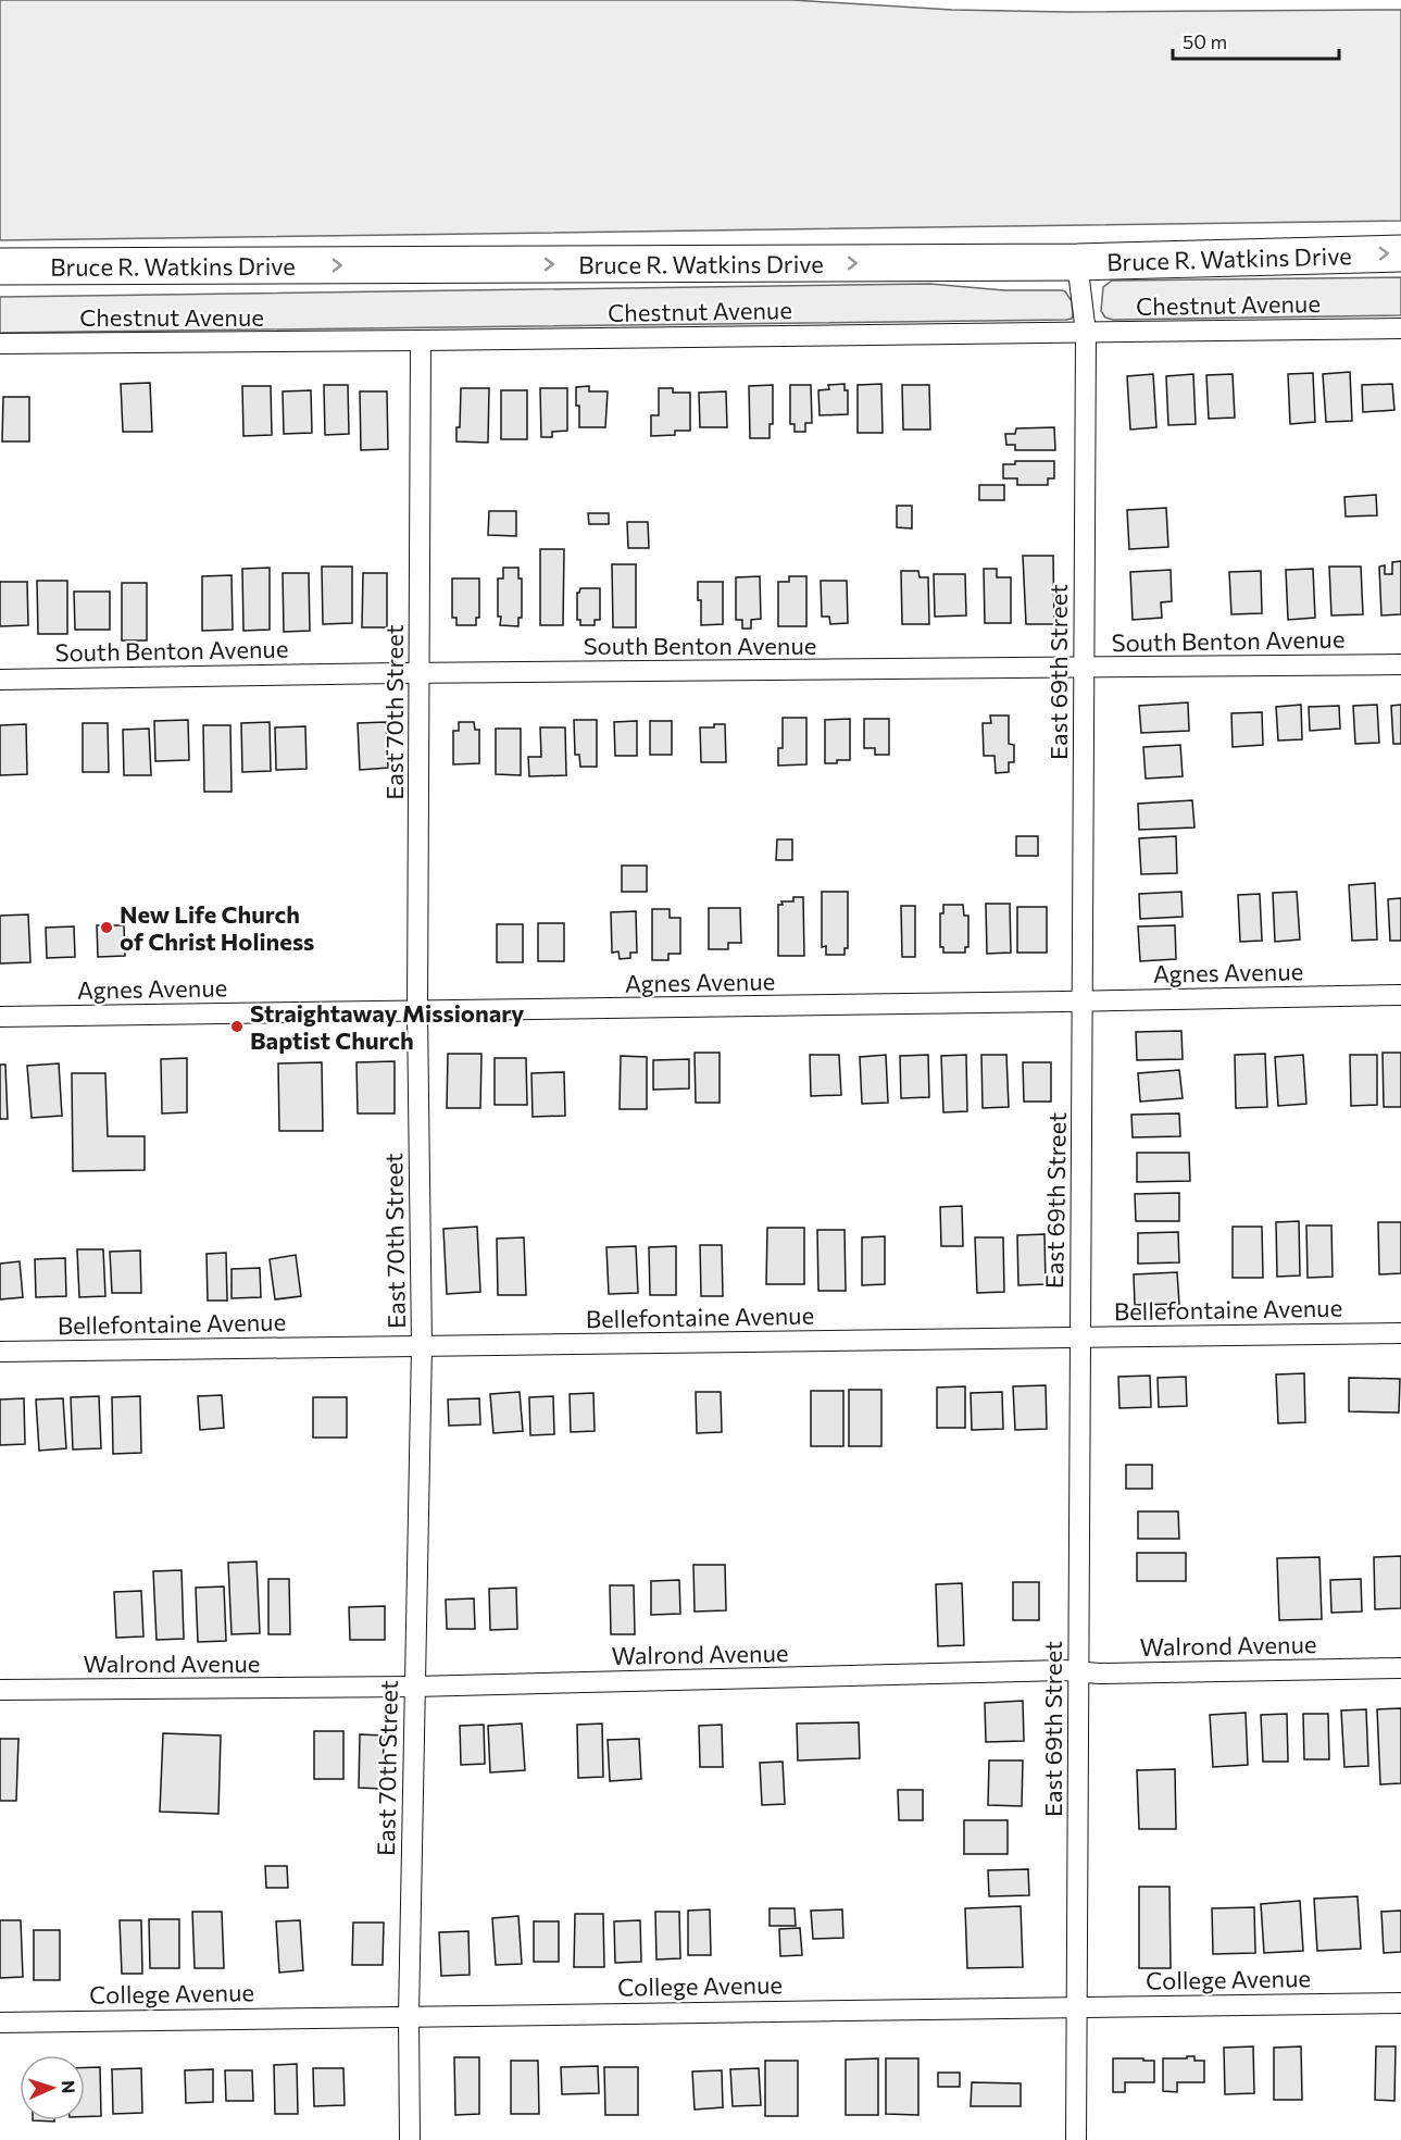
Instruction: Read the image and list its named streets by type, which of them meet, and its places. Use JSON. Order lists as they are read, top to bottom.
{
  "streets": {
    "highway": ["Bruce R. Watkins Drive"],
    "street": [
      "Chestnut Avenue",
      "South Benton Avenue",
      "East 69th Street",
      "East 70th Street",
      "Agnes Avenue",
      "Bellefontaine Avenue",
      "Walrond Avenue",
      "College Avenue"
    ]
  },
  "crossings": [
    ["Bruce R. Watkins Drive", "East 69th Street"],
    ["Chestnut Avenue", "East 69th Street"],
    ["Chestnut Avenue", "East 70th Street"],
    ["South Benton Avenue", "East 69th Street"],
    ["South Benton Avenue", "East 70th Street"],
    ["East 69th Street", "Agnes Avenue"],
    ["East 69th Street", "Bellefontaine Avenue"],
    ["East 69th Street", "Walrond Avenue"],
    ["East 69th Street", "College Avenue"],
    ["East 70th Street", "Agnes Avenue"],
    ["East 70th Street", "Bellefontaine Avenue"],
    ["East 70th Street", "Walrond Avenue"],
    ["East 70th Street", "College Avenue"]
  ],
  "one_way": ["Bruce R. Watkins Drive"],
  "places": ["New Life Church of Christ Holiness", "Straightaway Missionary Baptist Church"],
  "scale_bar": "50 m",
  "north": "right"
}
